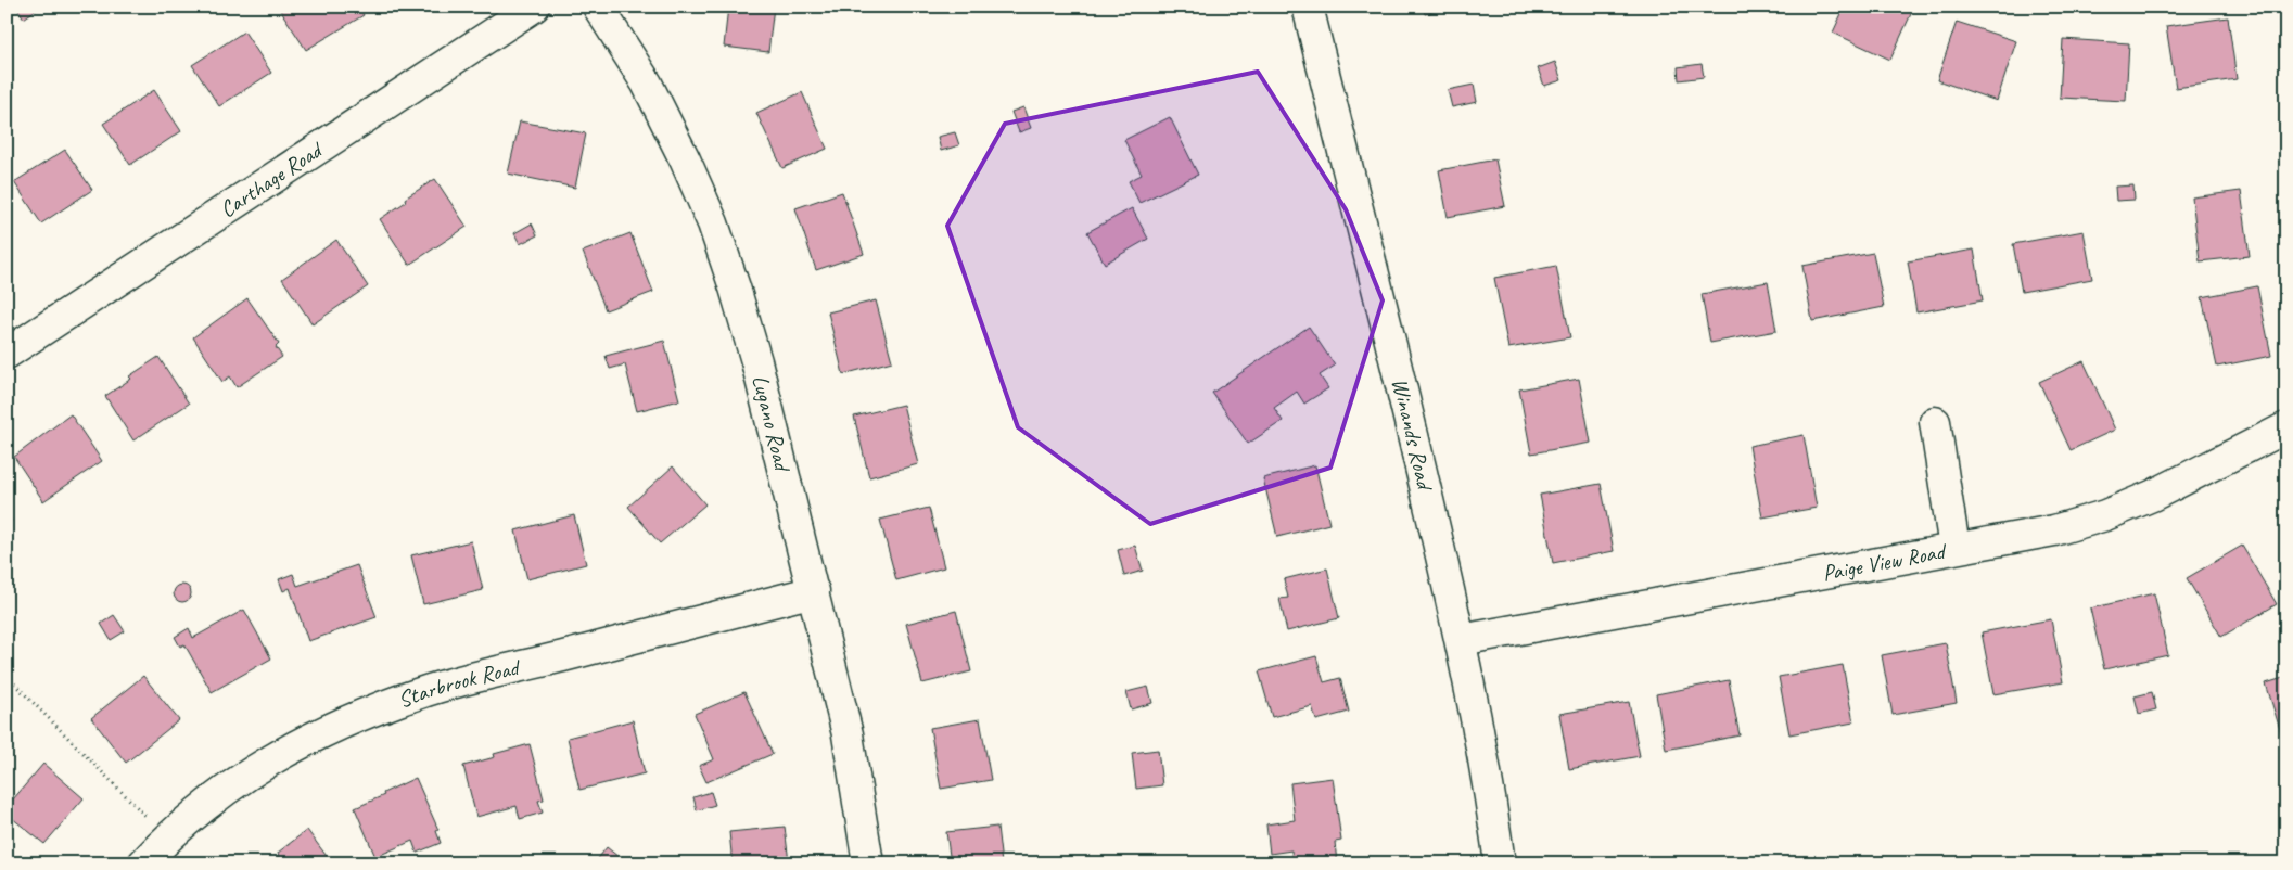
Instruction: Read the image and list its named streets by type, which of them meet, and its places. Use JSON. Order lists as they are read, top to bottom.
{
  "streets": {
    "street": [
      "Carthage Road",
      "Lugano Road",
      "Winands Road",
      "Paige View Road",
      "Starbrook Road"
    ]
  },
  "crossings": [
    ["Lugano Road", "Starbrook Road"],
    ["Winands Road", "Paige View Road"]
  ]
}
